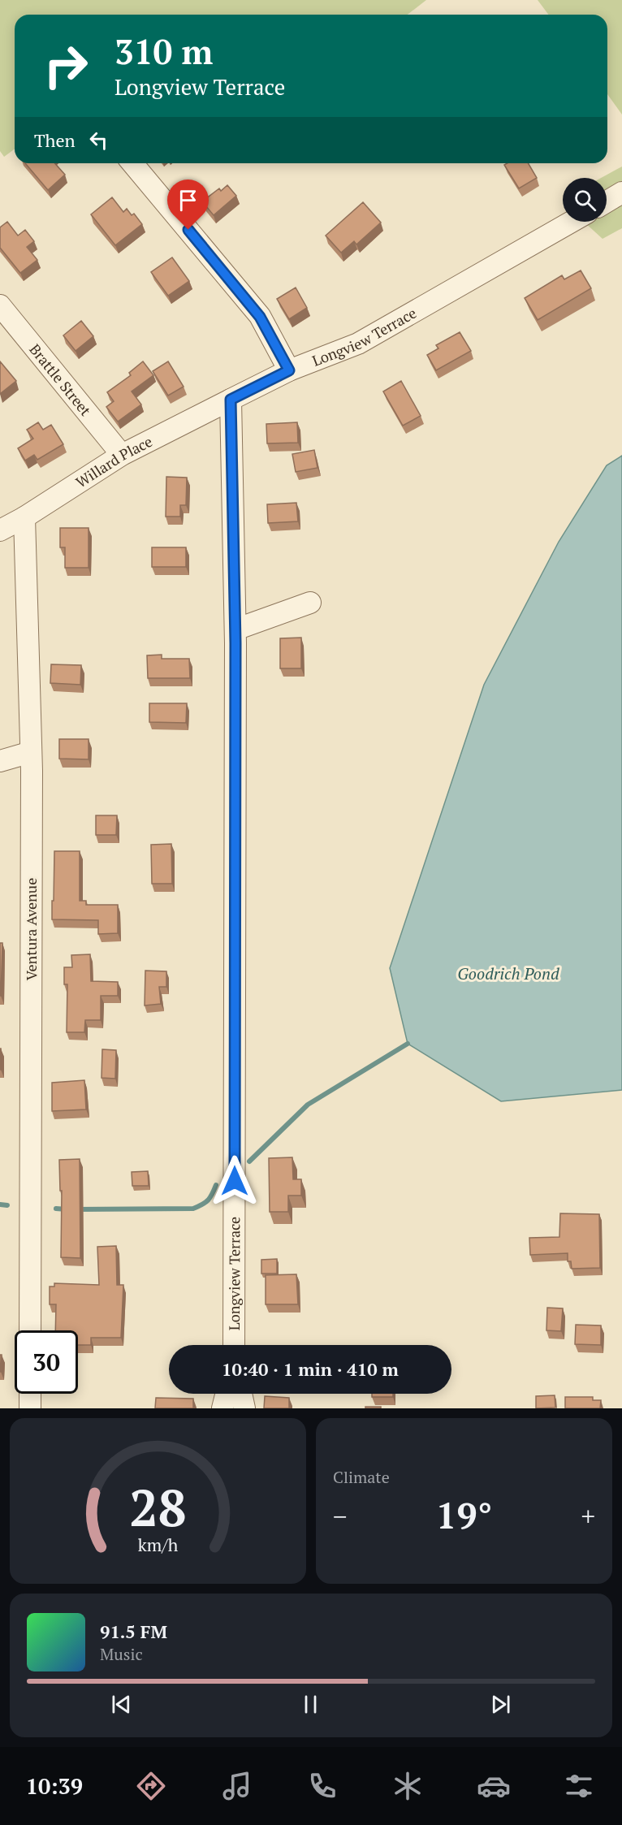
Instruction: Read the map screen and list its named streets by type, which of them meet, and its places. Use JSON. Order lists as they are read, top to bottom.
{
  "streets": {
    "street": [
      "Longview Terrace",
      "Brattle Street",
      "Willard Place",
      "Ventura Avenue"
    ]
  },
  "crossings": [
    ["Longview Terrace", "Willard Place"],
    ["Brattle Street", "Willard Place"],
    ["Willard Place", "Ventura Avenue"]
  ],
  "water": ["Goodrich Pond"],
  "page": {
    "turn": ["310 m", "Longview Terrace"],
    "then": "Then",
    "limit": "30",
    "trip": "10:40 · 1 min · 410 m",
    "tile": "Climate",
    "heat": ["−", "19°", "+"],
    "song": ["91.5 FM", "Music"],
    "tabs": "10:39",
    "gauge": ["28", "km/h"]
  }
}
